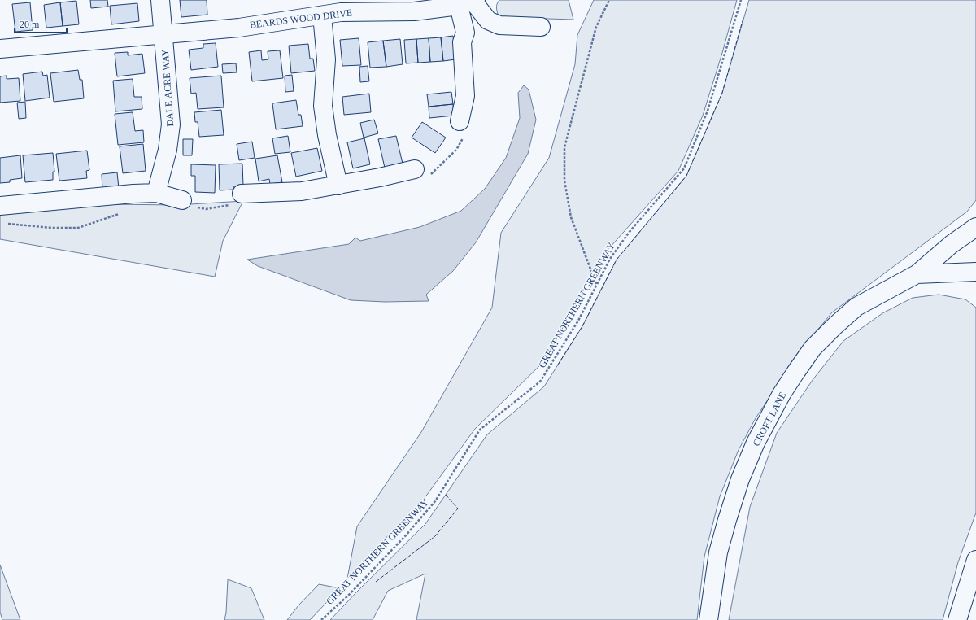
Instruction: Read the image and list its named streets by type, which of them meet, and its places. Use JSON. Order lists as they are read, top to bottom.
{
  "streets": {
    "main road": ["BEARDS WOOD DRIVE", "DALE ACRE WAY", "CROFT LANE"],
    "path": ["GREAT NORTHERN GREENWAY"]
  },
  "crossings": [
    ["BEARDS WOOD DRIVE", "DALE ACRE WAY"]
  ],
  "scale_bar": "20 m"
}
